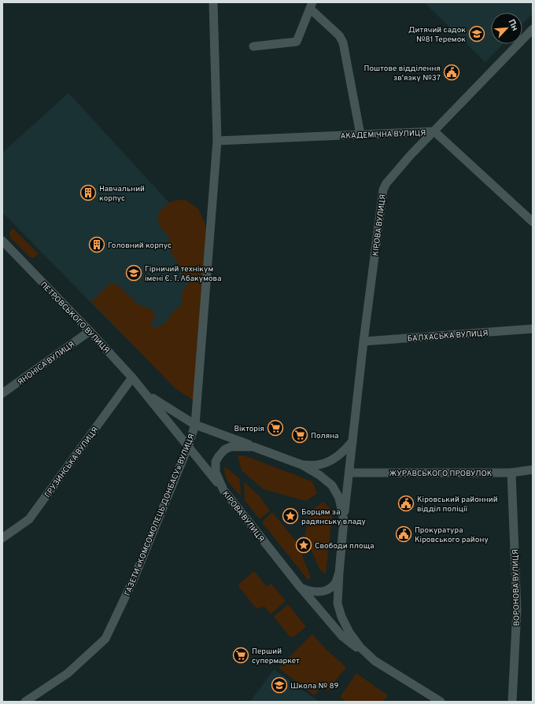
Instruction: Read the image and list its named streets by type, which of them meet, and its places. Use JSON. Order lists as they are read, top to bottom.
{
  "streets": {
    "street": [
      "АКАДЕМІЧНА ВУЛИЦЯ",
      "КІРОВА ВУЛИЦЯ",
      "ПЕТРОВСЬКОГО ВУЛИЦЯ",
      "БАЛХАСЬКА ВУЛИЦЯ",
      "ЯНОНІСА ВУЛИЦЯ",
      "ГРУЗИНСЬКА ВУЛИЦЯ",
      "ЖУРАВСЬКОГО ПРОВУЛОК",
      "ГАЗЕТИ «КОМСОМОЛЕЦЬ ДОНБАСУ» ВУЛИЦЯ",
      "ВОРОНОВА ВУЛИЦЯ"
    ]
  },
  "crossings": [
    ["АКАДЕМІЧНА ВУЛИЦЯ", "КІРОВА ВУЛИЦЯ"],
    ["АКАДЕМІЧНА ВУЛИЦЯ", "ГАЗЕТИ «КОМСОМОЛЕЦЬ ДОНБАСУ» ВУЛИЦЯ"],
    ["КІРОВА ВУЛИЦЯ", "БАЛХАСЬКА ВУЛИЦЯ"],
    ["КІРОВА ВУЛИЦЯ", "ЖУРАВСЬКОГО ПРОВУЛОК"],
    ["ПЕТРОВСЬКОГО ВУЛИЦЯ", "ЯНОНІСА ВУЛИЦЯ"],
    ["ПЕТРОВСЬКОГО ВУЛИЦЯ", "ГРУЗИНСЬКА ВУЛИЦЯ"],
    ["ЖУРАВСЬКОГО ПРОВУЛОК", "ВОРОНОВА ВУЛИЦЯ"]
  ],
  "places": {
    "school or university": ["Дитячий садок №81 Теремок", "Гірничий технікум імені Є. Т. Абакумова", "Школа № 89"],
    "public building": ["Поштове відділення зв'язку №37", "Кіровський районний відділ поліції", "Прокуратура Кіровського району"],
    "building": ["Навчальний корпус", "Головний корпус"],
    "supermarket": ["Вікторія", "Поляна", "Перший супермаркет"],
    "place": ["Борцям за радянську владу", "Свободи площа"]
  },
  "north": "top right"
}
